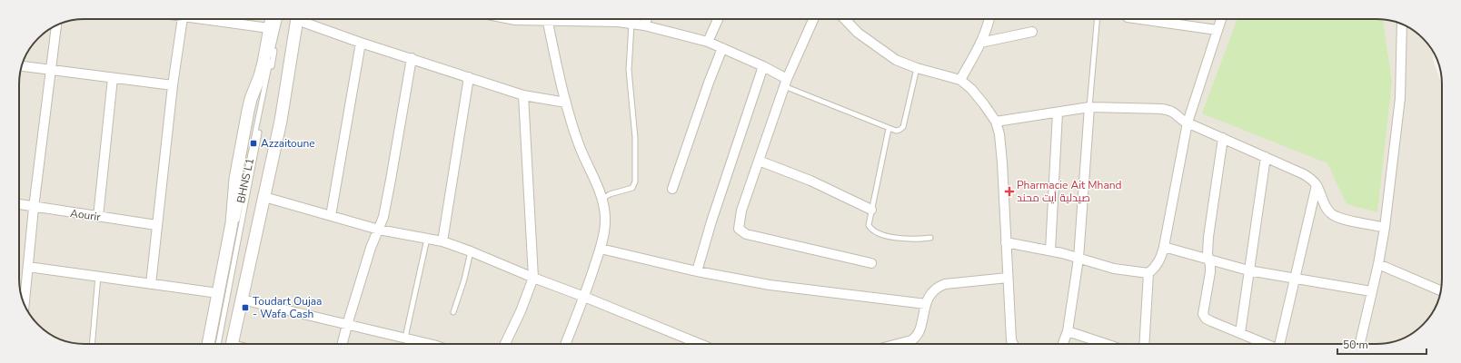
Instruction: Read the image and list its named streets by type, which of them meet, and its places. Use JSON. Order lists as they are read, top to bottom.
{
  "streets": {
    "street": ["Aourir"],
    "lane": ["BHNS L1"]
  },
  "places": {
    "transit": ["Azzaitoune", "Toudart Oujaa - Wafa Cash"],
    "health": ["Pharmacie Ait Mhand صيدلية أيت محند"]
  },
  "scale_bar": "50 m"
}
